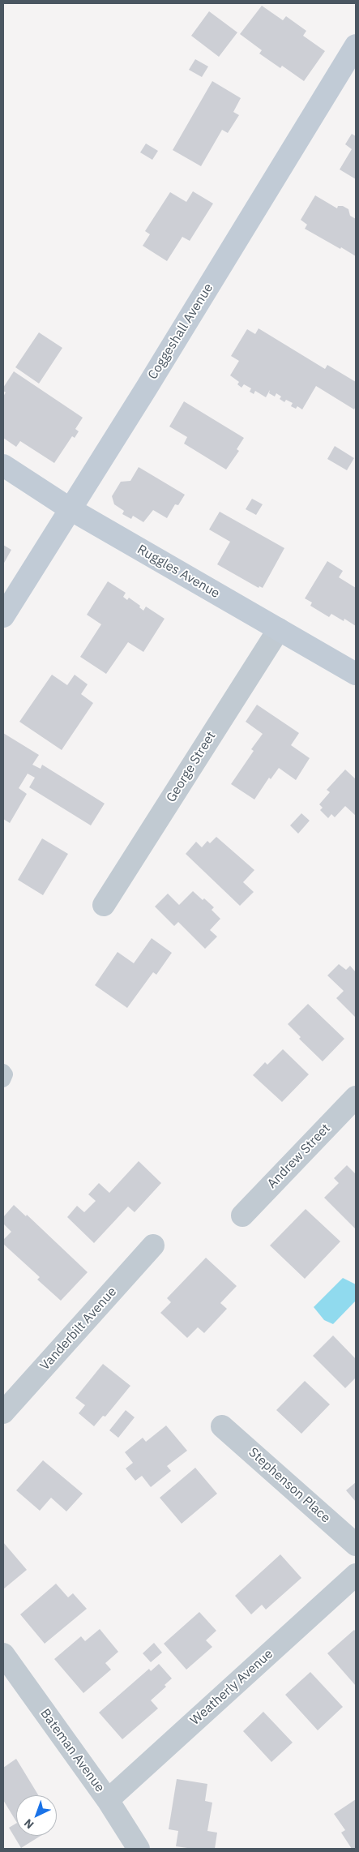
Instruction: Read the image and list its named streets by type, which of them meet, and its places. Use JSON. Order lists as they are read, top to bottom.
{
  "streets": {
    "street": [
      "Coggeshall Avenue",
      "Ruggles Avenue",
      "George Street",
      "Andrew Street",
      "Vanderbilt Avenue",
      "Stephenson Place",
      "Weatherly Avenue",
      "Bateman Avenue"
    ]
  },
  "crossings": [
    ["Coggeshall Avenue", "Ruggles Avenue"],
    ["Ruggles Avenue", "George Street"],
    ["Weatherly Avenue", "Bateman Avenue"]
  ],
  "north": "bottom left"
}
